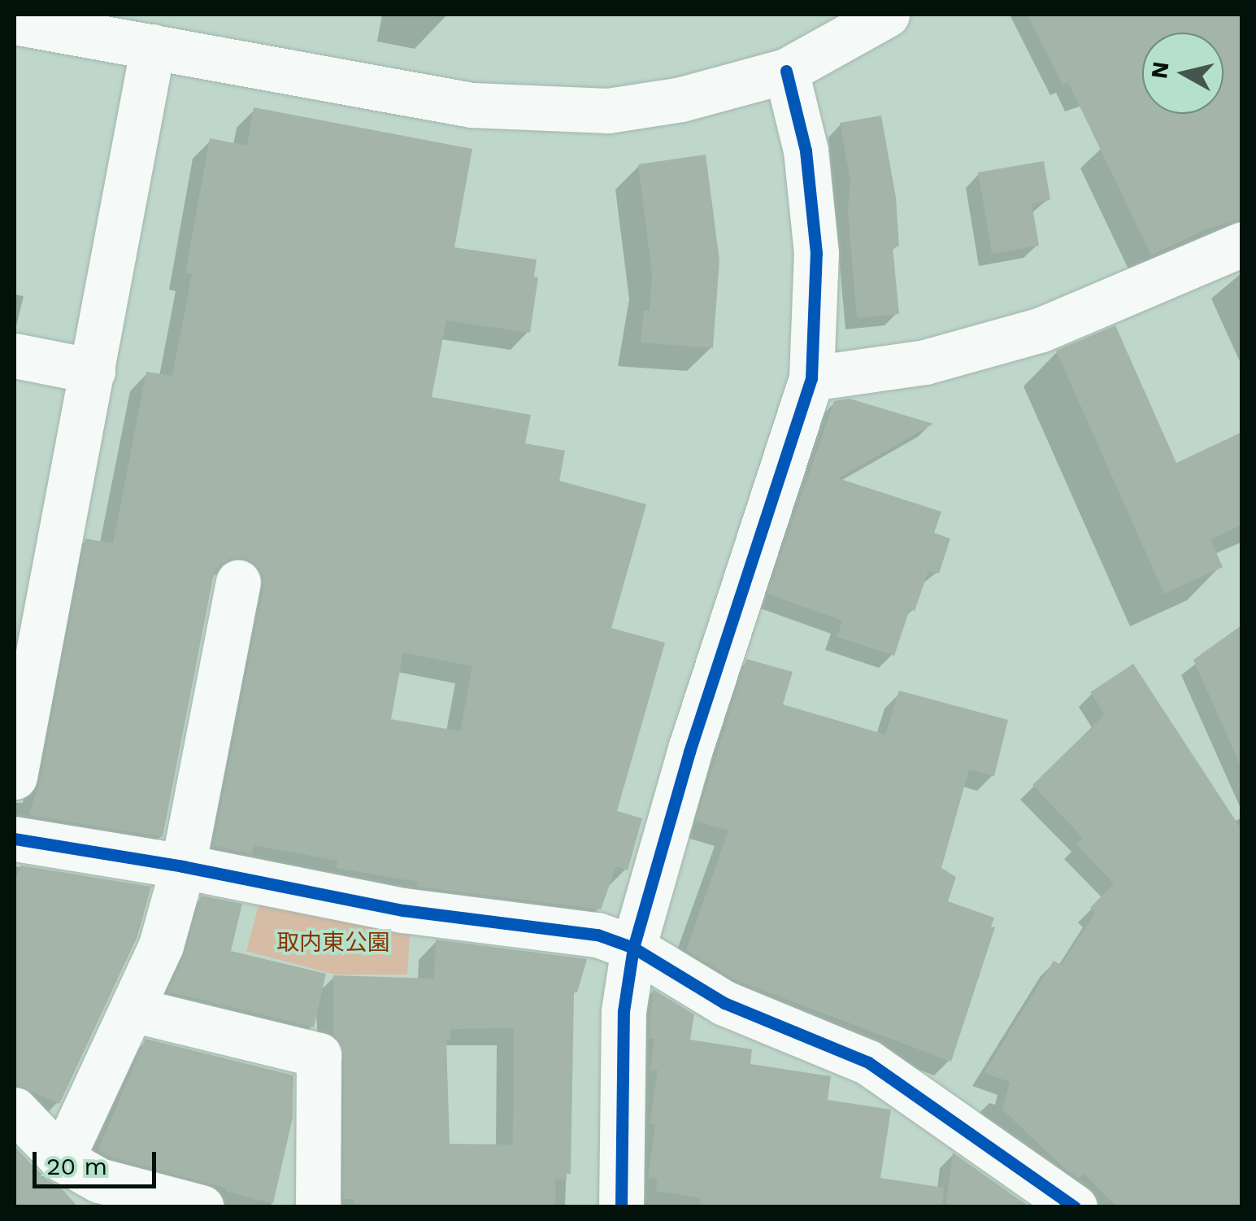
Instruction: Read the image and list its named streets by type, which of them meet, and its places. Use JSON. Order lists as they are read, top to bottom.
{
  "parks": ["取内東公園"],
  "scale_bar": "20 m",
  "north": "left"
}
